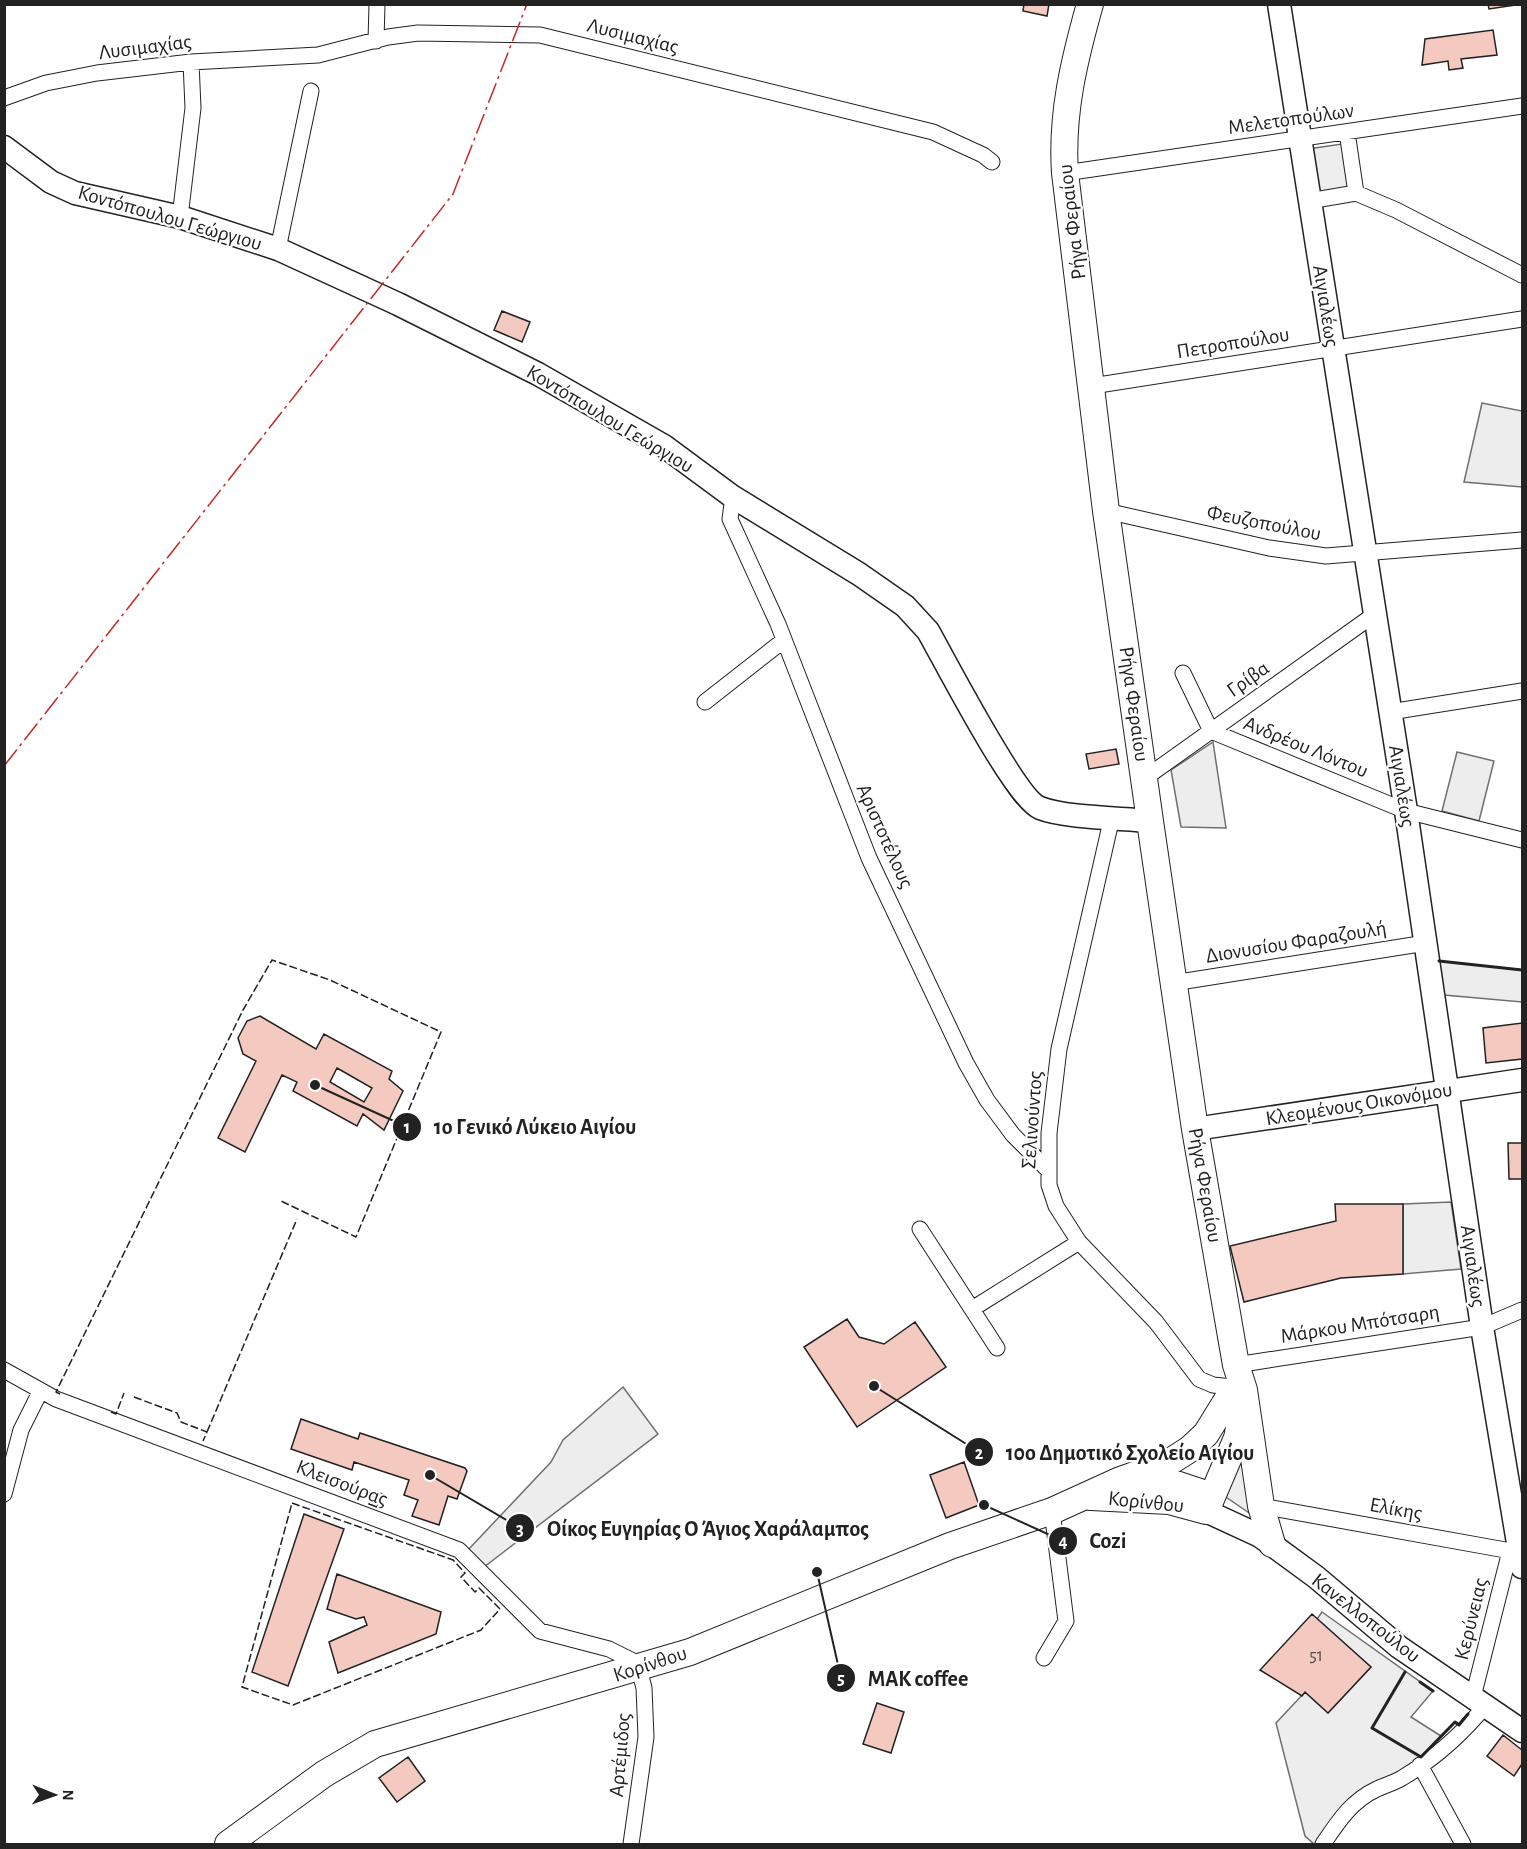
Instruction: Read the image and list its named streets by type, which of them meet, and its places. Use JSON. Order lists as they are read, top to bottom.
{
  "streets": {
    "main road": ["Ρήγα Φεραίου", "Κορίνθου"],
    "street": [
      "Λυσιμαχίας",
      "Μελετοπούλων",
      "Κοντόπουλου Γεώργιου",
      "Αιγιαλέως",
      "Πετροπούλου",
      "Φευζοπούλου",
      "Γρίβα",
      "Ανδρέου Λόντου",
      "Αριστοτέλους",
      "Διονυσίου Φαραζουλή",
      "Κλεομένους Οικονόμου",
      "Σελινούντος",
      "Μάρκου Μπότσαρη",
      "Κλεισούρας",
      "Ελίκης",
      "Κανελλοπούλου",
      "Κερύνειας",
      "Αρτέμιδος"
    ]
  },
  "crossings": [
    ["Μελετοπούλων", "Ρήγα Φεραίου"],
    ["Μελετοπούλων", "Αιγιαλέως"],
    ["Κοντόπουλου Γεώργιου", "Ρήγα Φεραίου"],
    ["Κοντόπουλου Γεώργιου", "Αριστοτέλους"],
    ["Κοντόπουλου Γεώργιου", "Σελινούντος"],
    ["Ρήγα Φεραίου", "Πετροπούλου"],
    ["Ρήγα Φεραίου", "Φευζοπούλου"],
    ["Ρήγα Φεραίου", "Γρίβα"],
    ["Ρήγα Φεραίου", "Διονυσίου Φαραζουλή"],
    ["Ρήγα Φεραίου", "Κλεομένους Οικονόμου"],
    ["Ρήγα Φεραίου", "Σελινούντος"],
    ["Ρήγα Φεραίου", "Μάρκου Μπότσαρη"],
    ["Ρήγα Φεραίου", "Κορίνθου"],
    ["Ρήγα Φεραίου", "Ελίκης"],
    ["Ρήγα Φεραίου", "Κανελλοπούλου"],
    ["Αιγιαλέως", "Πετροπούλου"],
    ["Αιγιαλέως", "Φευζοπούλου"],
    ["Αιγιαλέως", "Γρίβα"],
    ["Αιγιαλέως", "Ανδρέου Λόντου"],
    ["Αιγιαλέως", "Διονυσίου Φαραζουλή"],
    ["Αιγιαλέως", "Κλεομένους Οικονόμου"],
    ["Αιγιαλέως", "Μάρκου Μπότσαρη"],
    ["Αιγιαλέως", "Ελίκης"],
    ["Αιγιαλέως", "Κερύνειας"],
    ["Γρίβα", "Ανδρέου Λόντου"],
    ["Αριστοτέλους", "Σελινούντος"],
    ["Σελινούντος", "Μάρκου Μπότσαρη"],
    ["Σελινούντος", "Κορίνθου"],
    ["Μάρκου Μπότσαρη", "Κορίνθου"],
    ["Κλεισούρας", "Κορίνθου"],
    ["Κλεισούρας", "Αρτέμιδος"],
    ["Κορίνθου", "Κανελλοπούλου"],
    ["Κορίνθου", "Αρτέμιδος"],
    ["Ελίκης", "Κερύνειας"],
    ["Κανελλοπούλου", "Κερύνειας"]
  ],
  "places": [
    "1o Γενικό Λύκειο Αιγίου",
    "10o Δημοτικό Σχολείο Αιγίου",
    "Οίκος Ευγηρίας Ο Άγιος Χαράλαμπος",
    "Cozi",
    "ΜΑΚ coffee"
  ],
  "house_numbers": ["51"],
  "north": "right"
}
